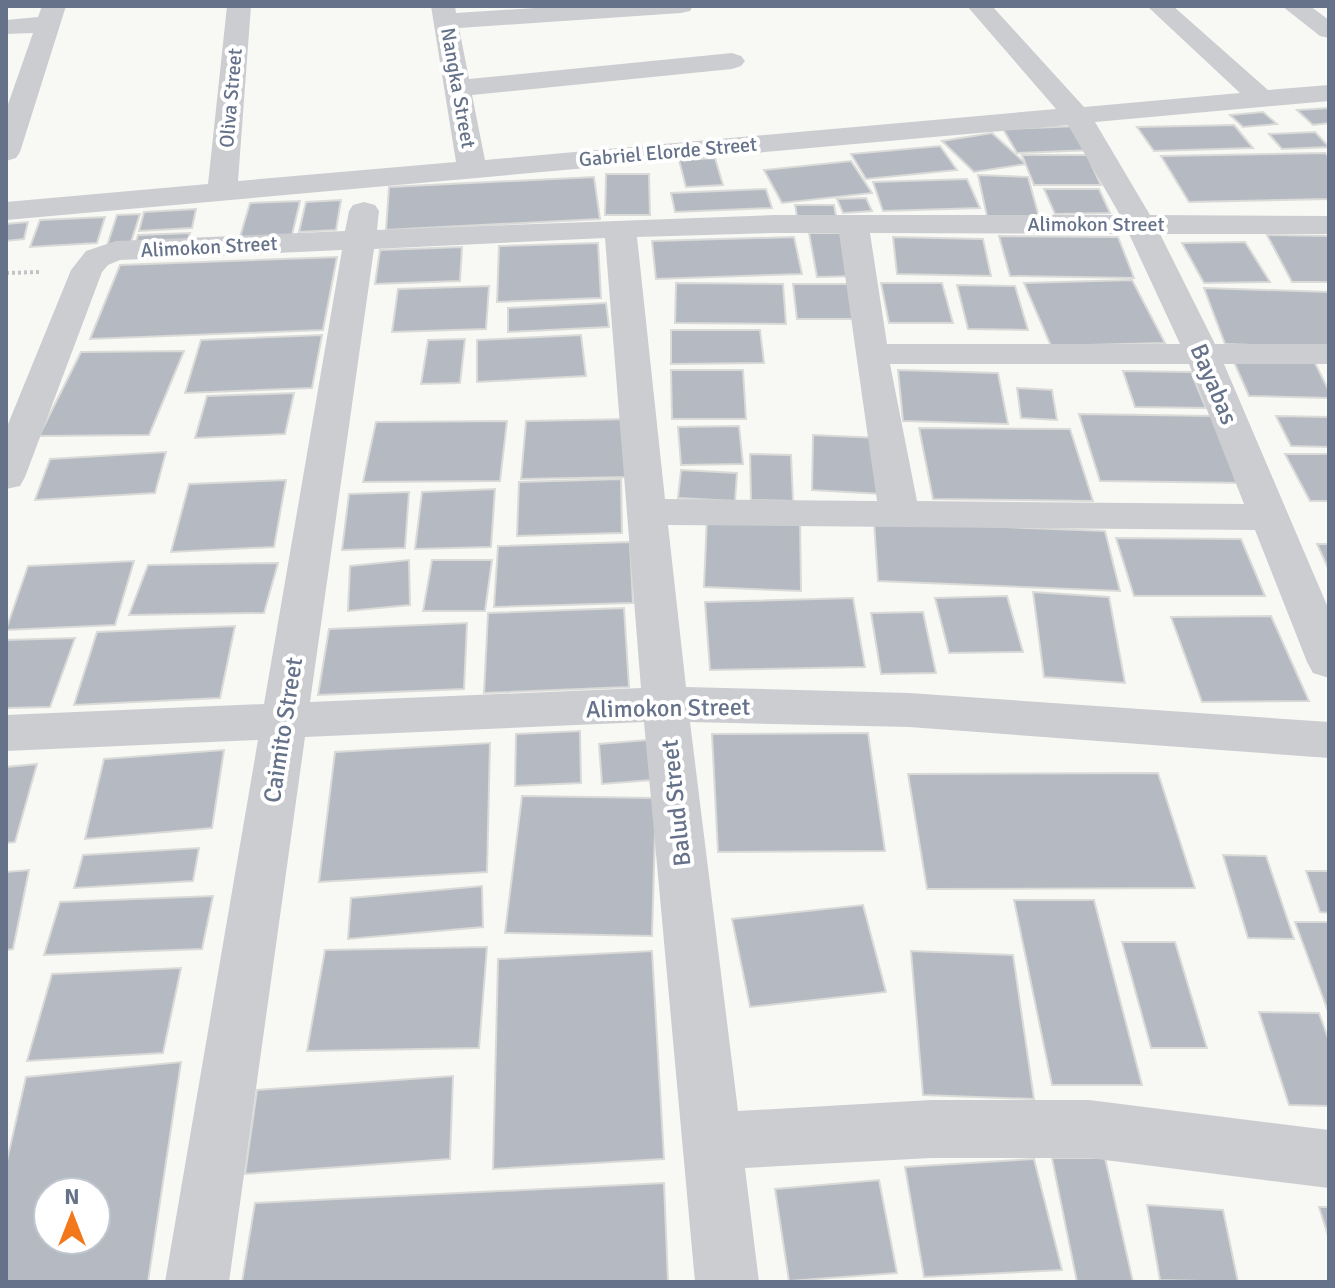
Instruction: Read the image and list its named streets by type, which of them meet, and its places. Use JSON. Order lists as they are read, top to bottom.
{
  "streets": {
    "street": [
      "Nangka Street",
      "Oliva Street",
      "Gabriel Elorde Street",
      "Alimokon Street",
      "Bayabas",
      "Caimito Street",
      "Balud Street"
    ]
  },
  "crossings": [
    ["Nangka Street", "Gabriel Elorde Street"],
    ["Oliva Street", "Gabriel Elorde Street"],
    ["Gabriel Elorde Street", "Bayabas"],
    ["Gabriel Elorde Street", "Caimito Street"],
    ["Alimokon Street", "Bayabas"],
    ["Alimokon Street", "Caimito Street"],
    ["Alimokon Street", "Balud Street"]
  ],
  "north": "top"
}
